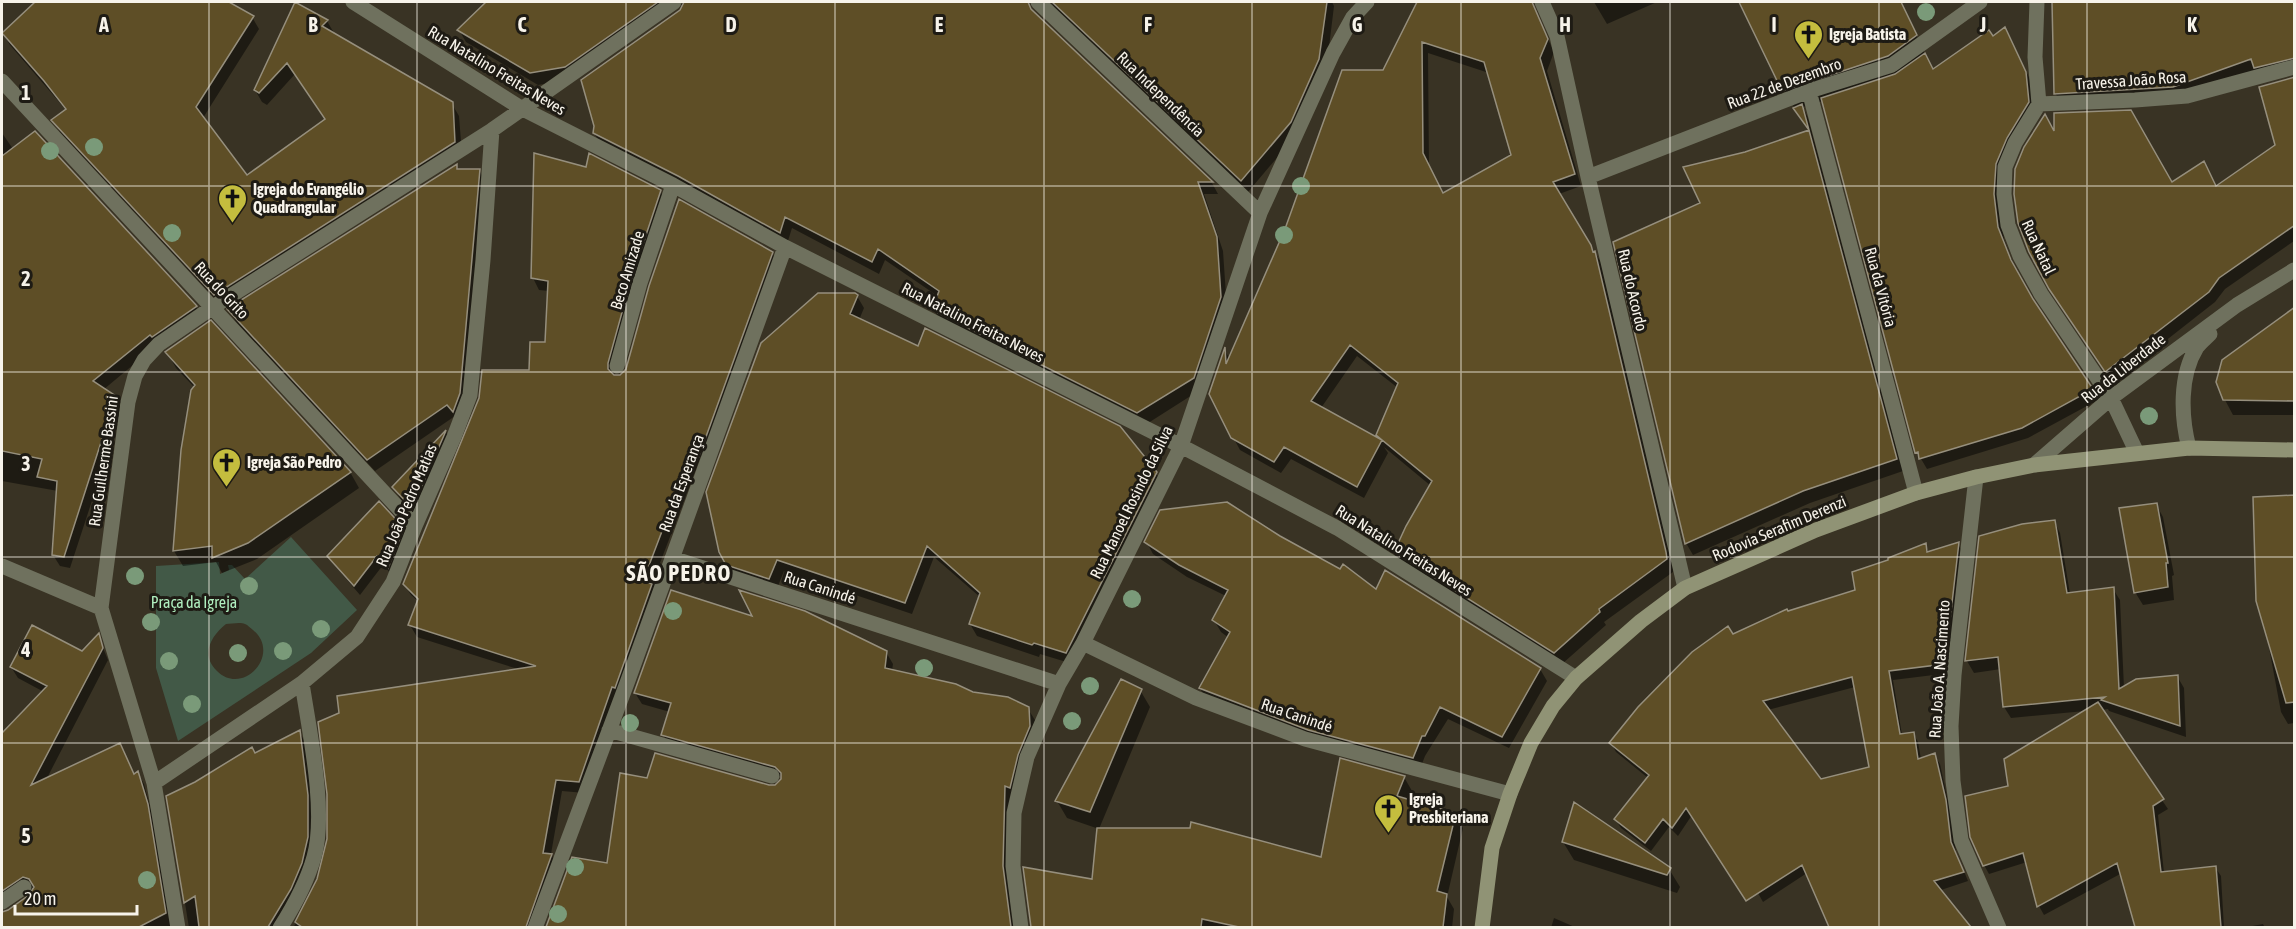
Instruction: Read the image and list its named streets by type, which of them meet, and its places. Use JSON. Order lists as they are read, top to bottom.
{
  "streets": {
    "main road": ["Rodovia Serafim Derenzi"],
    "street": [
      "Rua Natalino Freitas Neves",
      "Travessa João Rosa",
      "Rua 22 de Dezembro",
      "Rua Independência",
      "Rua Natal",
      "Beco Amizade",
      "Rua da Vitória",
      "Rua do Grito",
      "Rua do Acordo",
      "Rua da Liberdade",
      "Rua Guilherme Bassini",
      "Rua da Esperança",
      "Rua Manoel Rosindo da Silva",
      "Rua João Pedro Matias",
      "Rua Canindé",
      "Rua João A. Nascimento"
    ]
  },
  "crossings": [
    ["Rua Natalino Freitas Neves", "Beco Amizade"],
    ["Rua Natalino Freitas Neves", "Rua Guilherme Bassini"],
    ["Rua Natalino Freitas Neves", "Rua da Esperança"],
    ["Rua Natalino Freitas Neves", "Rua Manoel Rosindo da Silva"],
    ["Rua Natalino Freitas Neves", "Rodovia Serafim Derenzi"],
    ["Travessa João Rosa", "Rua Natal"],
    ["Rua 22 de Dezembro", "Rua da Vitória"],
    ["Rua 22 de Dezembro", "Rua do Acordo"],
    ["Rua Independência", "Rua Manoel Rosindo da Silva"],
    ["Rua Natal", "Rua da Liberdade"],
    ["Rua Natal", "Rodovia Serafim Derenzi"],
    ["Rua da Vitória", "Rodovia Serafim Derenzi"],
    ["Rua do Grito", "Rua Guilherme Bassini"],
    ["Rua do Grito", "Rua João Pedro Matias"],
    ["Rua do Acordo", "Rodovia Serafim Derenzi"],
    ["Rua da Liberdade", "Rodovia Serafim Derenzi"],
    ["Rua Guilherme Bassini", "Rua João Pedro Matias"],
    ["Rua da Esperança", "Rua Canindé"],
    ["Rua Manoel Rosindo da Silva", "Rua Canindé"],
    ["Rodovia Serafim Derenzi", "Rua Canindé"],
    ["Rodovia Serafim Derenzi", "Rua João A. Nascimento"]
  ],
  "districts": ["SÃO PEDRO"],
  "parks": ["Praça da Igreja"],
  "places": {
    "church": [
      "Igreja Batista",
      "Igreja do Evangélio Quadrangular",
      "Igreja São Pedro",
      "Igreja Presbiteriana"
    ]
  },
  "scale_bar": "20 m",
  "grid": {
    "columns": [
      "A",
      "B",
      "C",
      "D",
      "E",
      "F",
      "G",
      "H",
      "I",
      "J",
      "K"
    ],
    "rows": [
      "1",
      "2",
      "3",
      "4",
      "5"
    ]
  }
}
